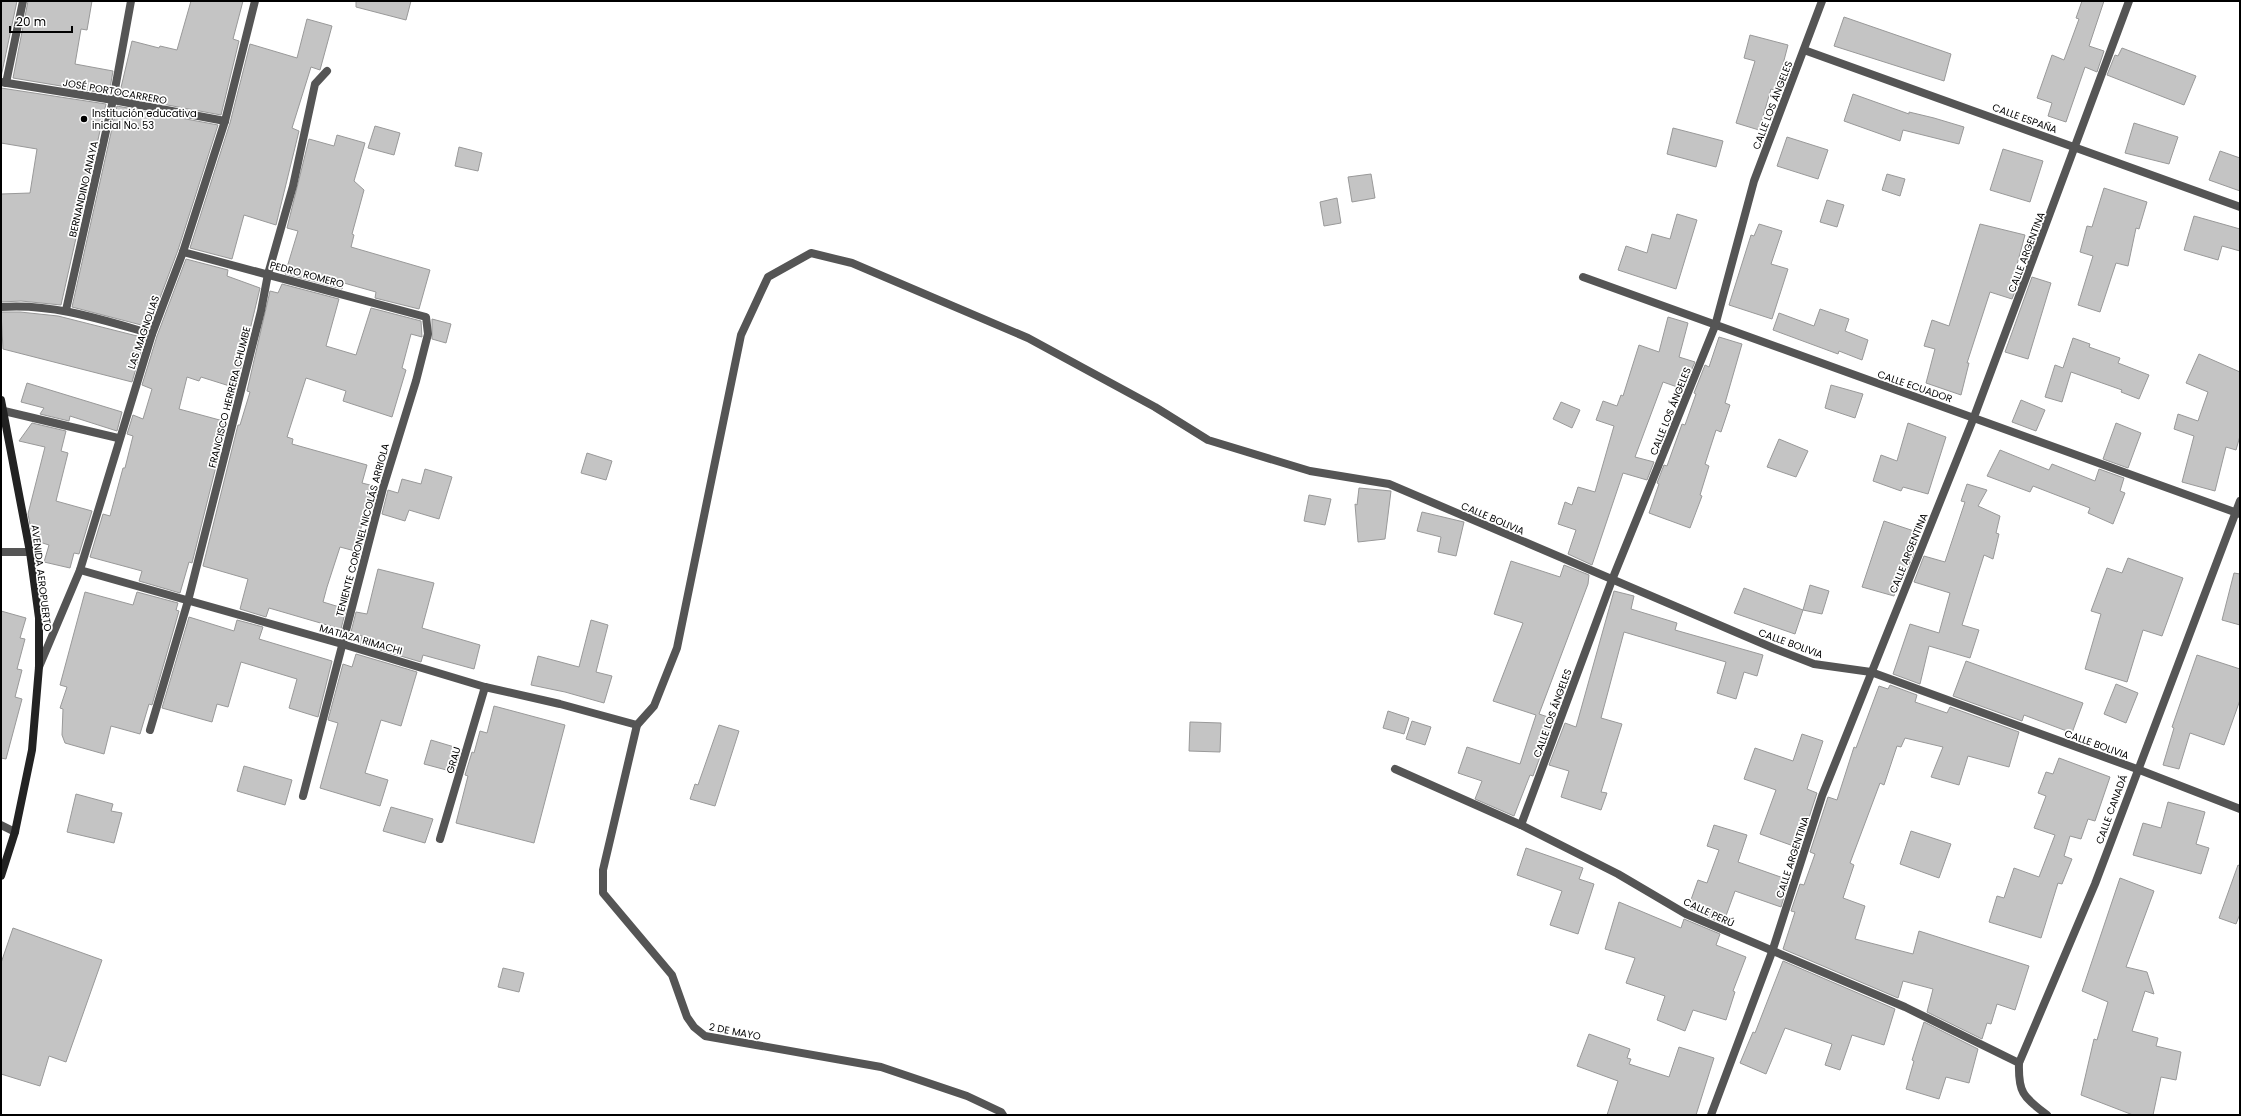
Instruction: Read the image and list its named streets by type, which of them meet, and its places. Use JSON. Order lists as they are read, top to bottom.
{
  "streets": {
    "street": [
      "JOSÉ PORTOCARRERO",
      "CALLE LOS ÁNGELES",
      "CALLE ESPAÑA",
      "BERNANDINO ANAYA",
      "CALLE ARGENTINA",
      "PEDRO ROMERO",
      "LAS MAGNOLIAS",
      "CALLE ECUADOR",
      "FRANCISCO HERRERA CHUMBE",
      "CALLE BOLIVIA",
      "TENIENTE CORONEL NICOLÁS ARRIOLA",
      "AVENIDA AEROPUERTO",
      "MATIAZA RIMACHI",
      "GRAU",
      "CALLE CANADÁ",
      "CALLE PERÚ",
      "2 DE MAYO"
    ]
  },
  "crossings": [
    ["JOSÉ PORTOCARRERO", "BERNANDINO ANAYA"],
    ["JOSÉ PORTOCARRERO", "LAS MAGNOLIAS"],
    ["CALLE LOS ÁNGELES", "CALLE ESPAÑA"],
    ["CALLE LOS ÁNGELES", "CALLE ECUADOR"],
    ["CALLE LOS ÁNGELES", "CALLE BOLIVIA"],
    ["CALLE LOS ÁNGELES", "CALLE PERÚ"],
    ["CALLE ESPAÑA", "CALLE ARGENTINA"],
    ["CALLE ARGENTINA", "CALLE ECUADOR"],
    ["CALLE ARGENTINA", "CALLE BOLIVIA"],
    ["CALLE ARGENTINA", "CALLE PERÚ"],
    ["PEDRO ROMERO", "LAS MAGNOLIAS"],
    ["PEDRO ROMERO", "FRANCISCO HERRERA CHUMBE"],
    ["PEDRO ROMERO", "TENIENTE CORONEL NICOLÁS ARRIOLA"],
    ["LAS MAGNOLIAS", "AVENIDA AEROPUERTO"],
    ["LAS MAGNOLIAS", "MATIAZA RIMACHI"],
    ["CALLE ECUADOR", "CALLE CANADÁ"],
    ["FRANCISCO HERRERA CHUMBE", "MATIAZA RIMACHI"],
    ["CALLE BOLIVIA", "MATIAZA RIMACHI"],
    ["CALLE BOLIVIA", "CALLE CANADÁ"],
    ["CALLE BOLIVIA", "2 DE MAYO"],
    ["TENIENTE CORONEL NICOLÁS ARRIOLA", "MATIAZA RIMACHI"],
    ["MATIAZA RIMACHI", "GRAU"],
    ["MATIAZA RIMACHI", "2 DE MAYO"],
    ["CALLE CANADÁ", "CALLE PERÚ"]
  ],
  "places": ["Institución educativa inicial No. 53"],
  "scale_bar": "20 m"
}
